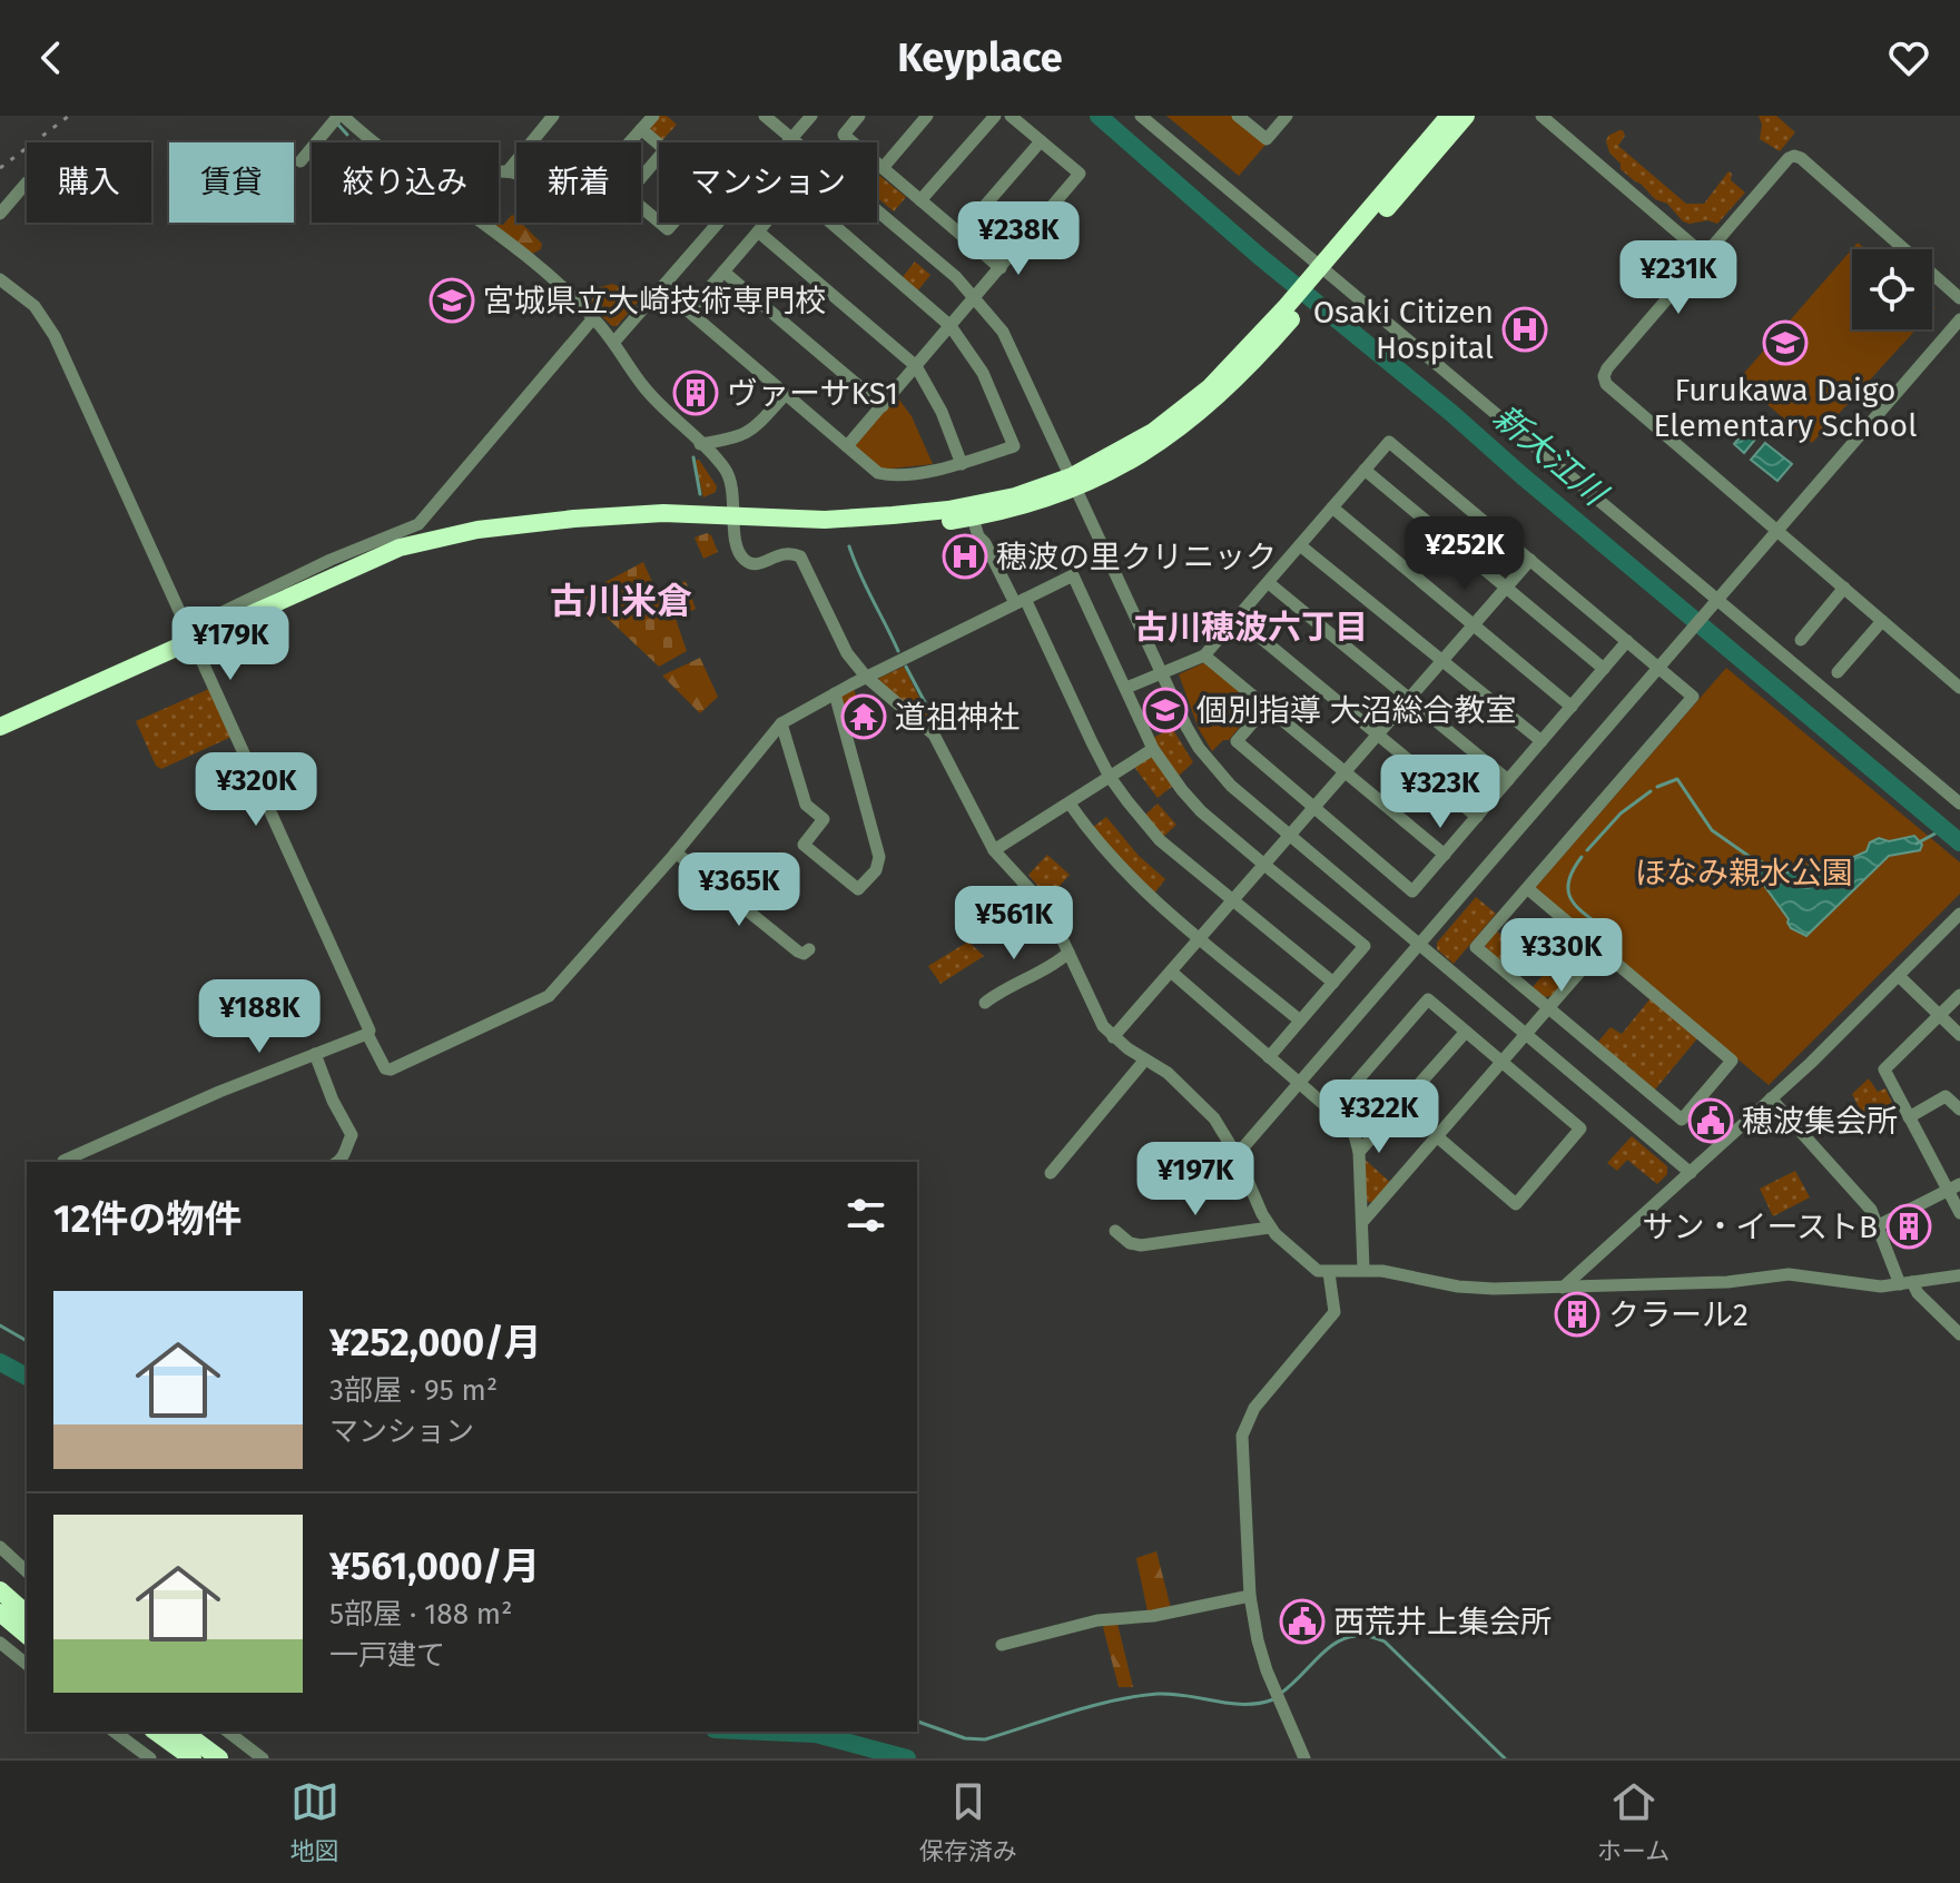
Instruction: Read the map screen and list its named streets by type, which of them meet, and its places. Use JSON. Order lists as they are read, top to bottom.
{
  "districts": ["古川米倉", "古川穂波六丁目"],
  "water": ["新大江川"],
  "parks": ["ほなみ親水公園"],
  "places": {
    "school or university": ["宮城県立大崎技術専門校", "Furukawa Daigo Elementary School", "個別指導 大沼総合教室"],
    "hospital": ["Osaki Citizen Hospital", "穂波の里クリニック"],
    "building": ["ヴァーサKS1", "サン・イーストB", "クラール2"],
    "temple": ["道祖神社"],
    "public building": ["穂波集会所", "西荒井上集会所"]
  },
  "page": {
    "header": "Keyplace",
    "chip": [
      "購入",
      "賃貸",
      "絞り込み",
      "新着",
      "マンション"
    ],
    "price": [
      "¥238K",
      "¥231K",
      "¥252K",
      "¥179K",
      "¥320K",
      "¥323K",
      "¥365K",
      "¥561K",
      "¥330K",
      "¥188K",
      "¥322K",
      "¥197K"
    ],
    "heading": "12件の物件",
    "list": [
      {
        "name": "¥252,000/月",
        "note": "3部屋 · 95 m² · マンション"
      },
      {
        "name": "¥561,000/月",
        "note": "5部屋 · 188 m² · 一戸建て"
      }
    ],
    "tabs": ["地図", "保存済み", "ホーム"]
  }
}
